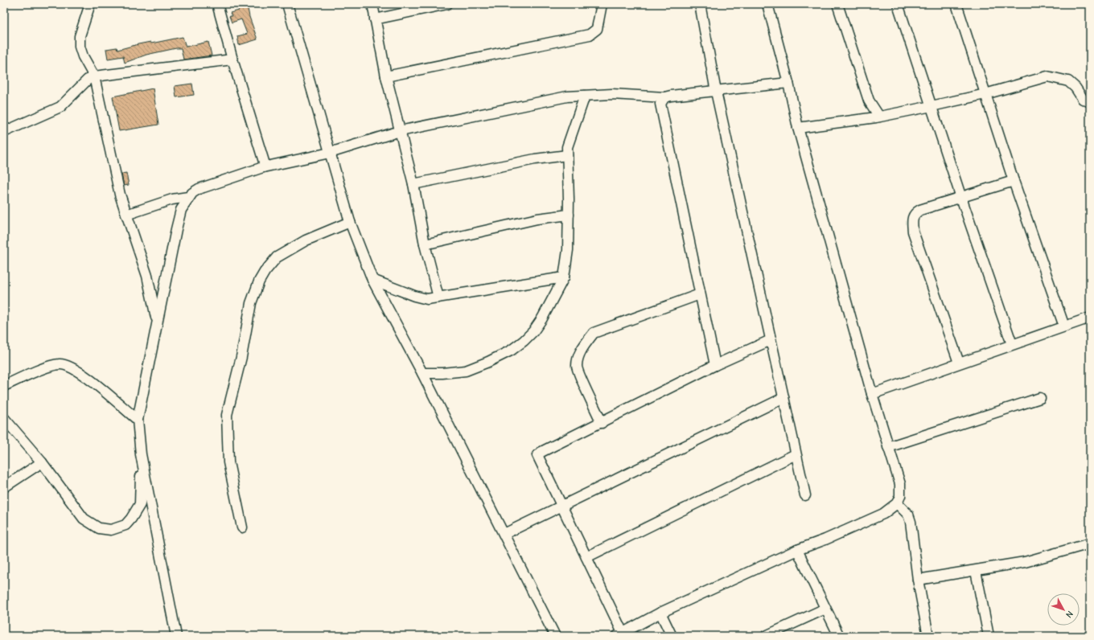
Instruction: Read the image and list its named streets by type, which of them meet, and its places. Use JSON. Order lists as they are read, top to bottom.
{
  "north": "bottom right"
}
